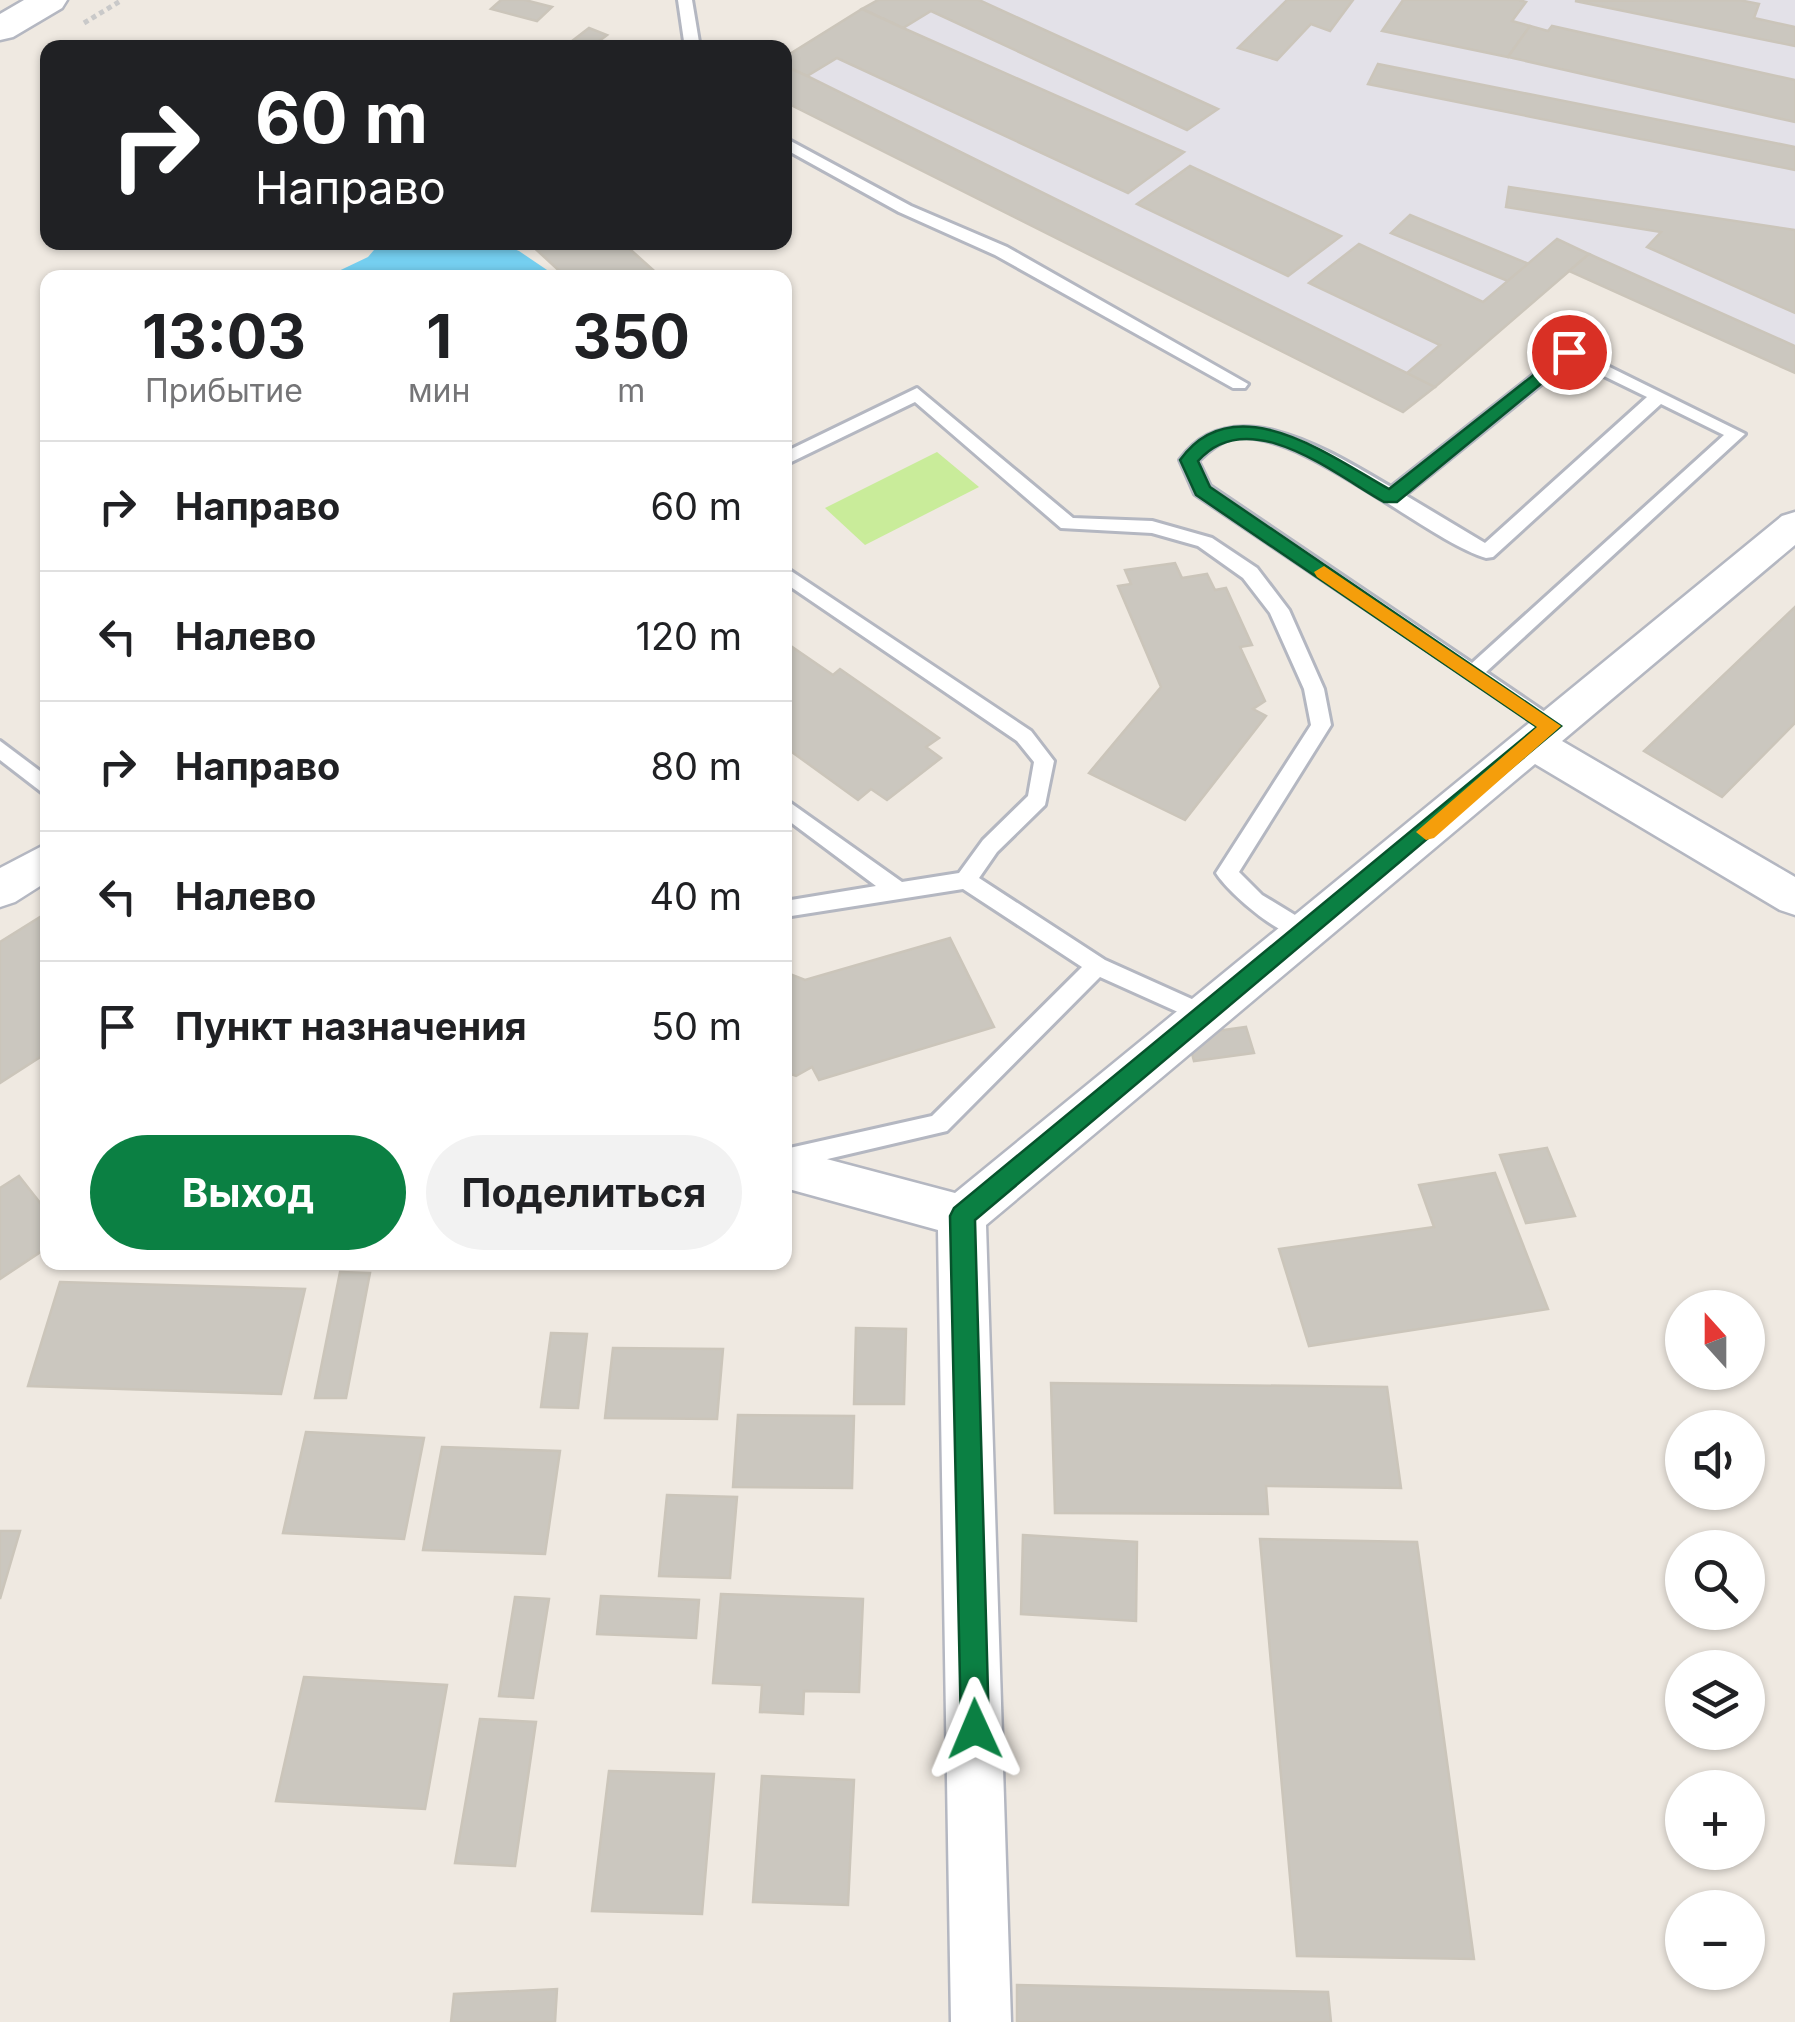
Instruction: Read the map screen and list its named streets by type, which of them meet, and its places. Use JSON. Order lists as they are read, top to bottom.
{
  "north": "top",
  "page": {
    "turn": ["60 m", "Направо"],
    "eta": [
      "13:03",
      "Прибытие",
      "1",
      "мин",
      "350",
      "m"
    ],
    "list": [
      {
        "name": "Направо",
        "value": "60 m"
      },
      {
        "name": "Налево",
        "value": "120 m"
      },
      {
        "name": "Направо",
        "value": "80 m"
      },
      {
        "name": "Налево",
        "value": "40 m"
      },
      {
        "name": "Пункт назначения",
        "value": "50 m"
      }
    ],
    "buttons": ["Выход", "Поделиться"],
    "map_buttons": ["+", "−"]
  }
}
